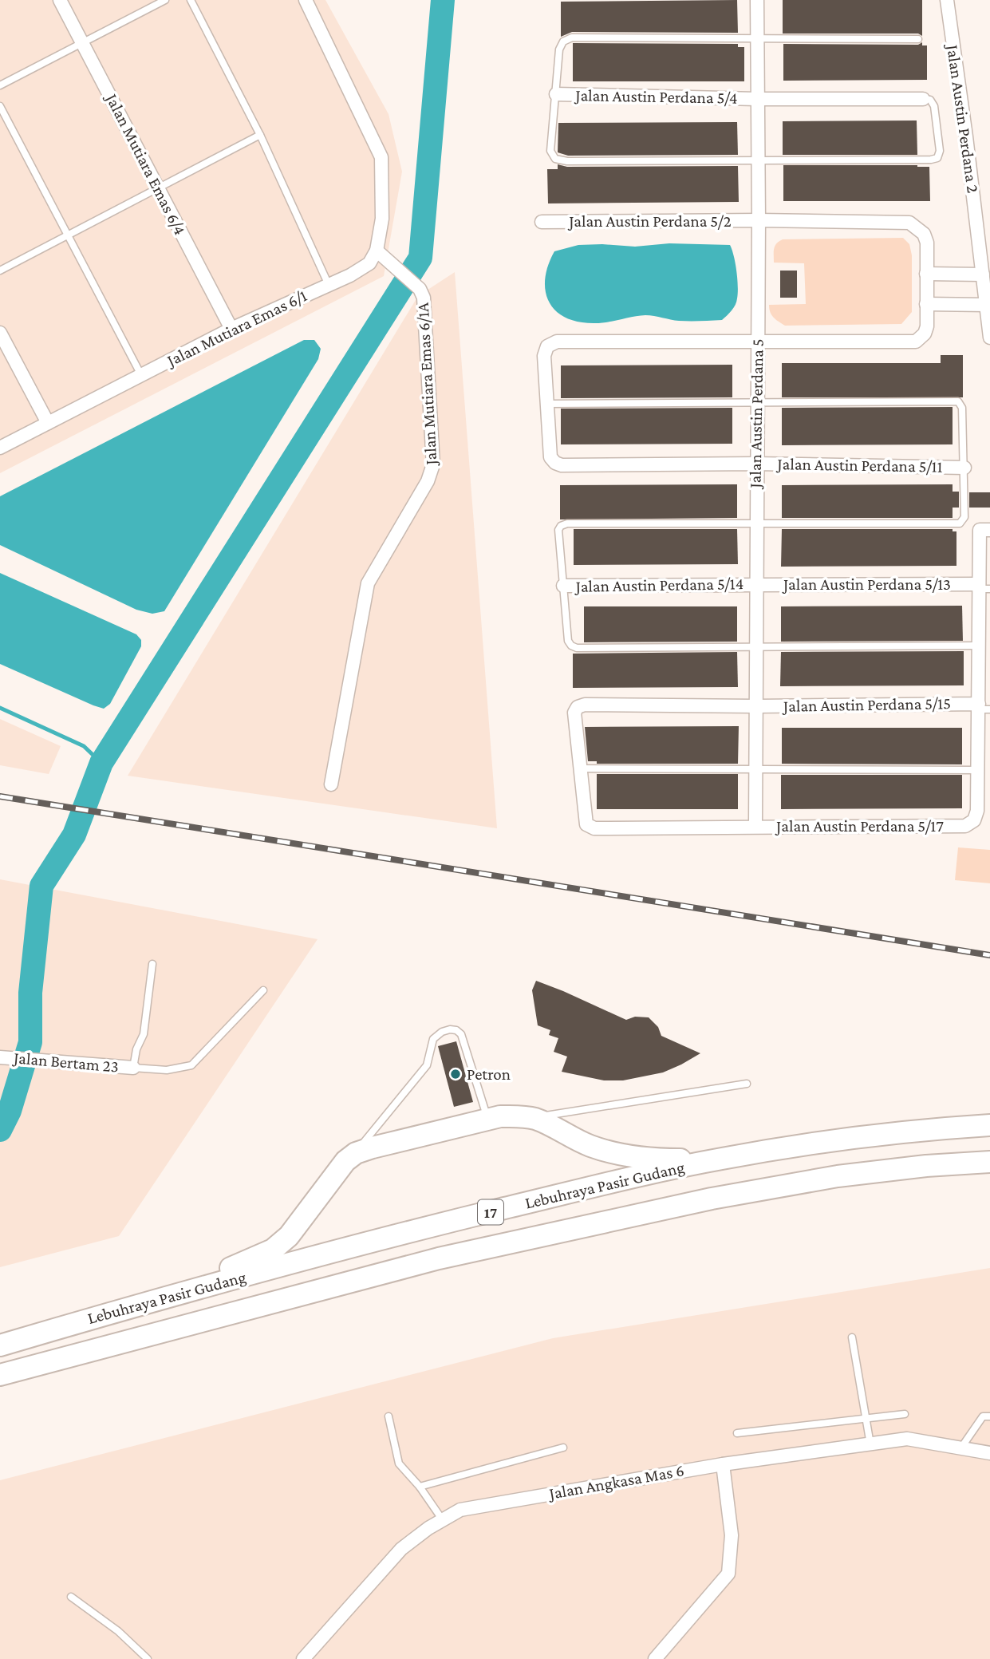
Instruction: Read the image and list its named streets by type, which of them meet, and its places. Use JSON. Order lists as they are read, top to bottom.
{
  "streets": {
    "highway": ["Lebuhraya Pasir Gudang", "17"],
    "street": [
      "Jalan Austin Perdana 5/4",
      "Jalan Austin Perdana 2",
      "Jalan Mutiara Emas 6/4",
      "Jalan Austin Perdana 5/2",
      "Jalan Mutiara Emas 6/1",
      "Jalan Mutiara Emas 6/1A",
      "Jalan Austin Perdana 5",
      "Jalan Austin Perdana 5/11",
      "Jalan Austin Perdana 5/13",
      "Jalan Austin Perdana 5/14",
      "Jalan Austin Perdana 5/15",
      "Jalan Austin Perdana 5/17",
      "Jalan Bertam 23",
      "Jalan Angkasa Mas 6"
    ]
  },
  "crossings": [
    ["Jalan Austin Perdana 5/4", "Jalan Austin Perdana 5"],
    ["Jalan Mutiara Emas 6/4", "Jalan Mutiara Emas 6/1"],
    ["Jalan Austin Perdana 5/2", "Jalan Austin Perdana 5"],
    ["Jalan Mutiara Emas 6/1", "Jalan Mutiara Emas 6/1A"],
    ["Jalan Austin Perdana 5", "Jalan Austin Perdana 5/11"],
    ["Jalan Austin Perdana 5", "Jalan Austin Perdana 5/13"],
    ["Jalan Austin Perdana 5", "Jalan Austin Perdana 5/14"],
    ["Jalan Austin Perdana 5", "Jalan Austin Perdana 5/15"],
    ["Jalan Austin Perdana 5", "Jalan Austin Perdana 5/17"],
    ["Jalan Austin Perdana 5/13", "Jalan Austin Perdana 5/14"],
    ["Jalan Austin Perdana 5/15", "Jalan Austin Perdana 5/17"]
  ],
  "places": ["Petron"]
}
